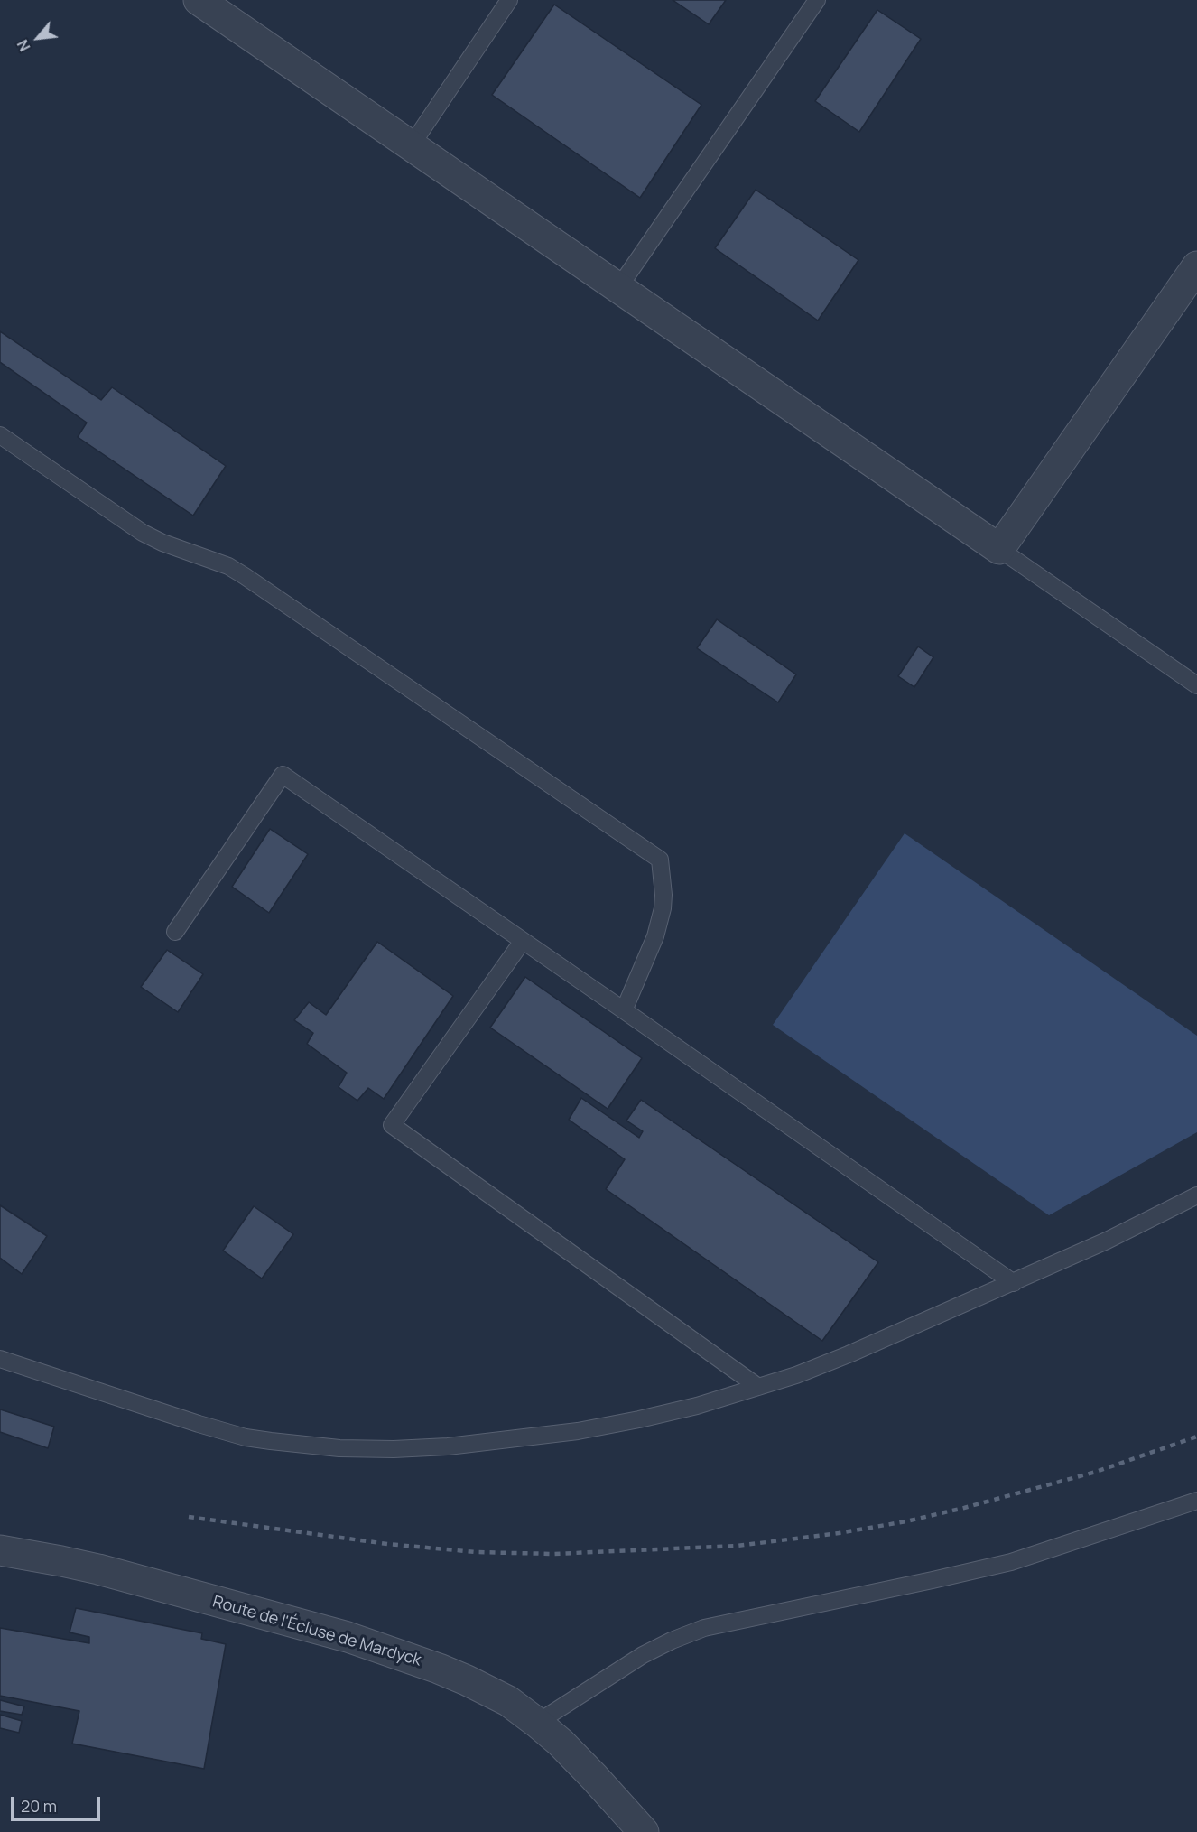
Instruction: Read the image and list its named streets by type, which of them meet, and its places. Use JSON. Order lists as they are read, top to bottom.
{
  "streets": {
    "street": ["Route de l'Écluse de Mardyck"]
  },
  "scale_bar": "20 m",
  "north": "bottom left"
}
